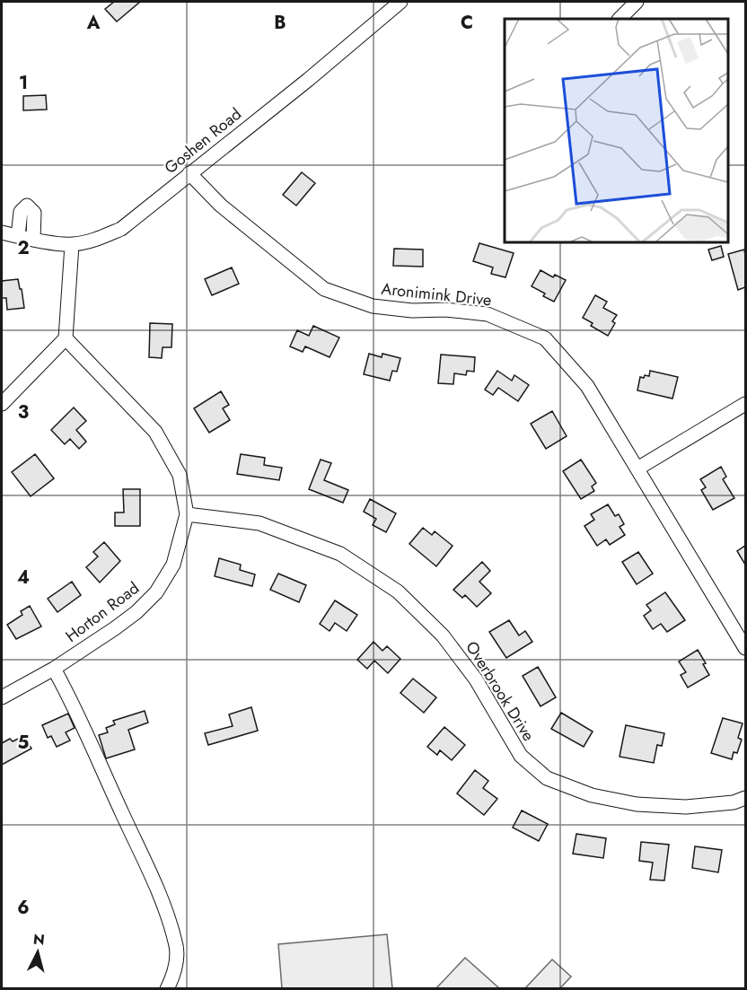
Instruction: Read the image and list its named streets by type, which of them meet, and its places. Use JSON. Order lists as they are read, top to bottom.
{
  "streets": {
    "street": [
      "Goshen Road",
      "Aronimink Drive",
      "Horton Road",
      "Overbrook Drive"
    ]
  },
  "crossings": [
    ["Goshen Road", "Aronimink Drive"],
    ["Horton Road", "Overbrook Drive"]
  ],
  "north": "top",
  "grid": {
    "columns": ["A", "B", "C"],
    "rows": [
      "1",
      "2",
      "3",
      "4",
      "5",
      "6"
    ]
  }
}
